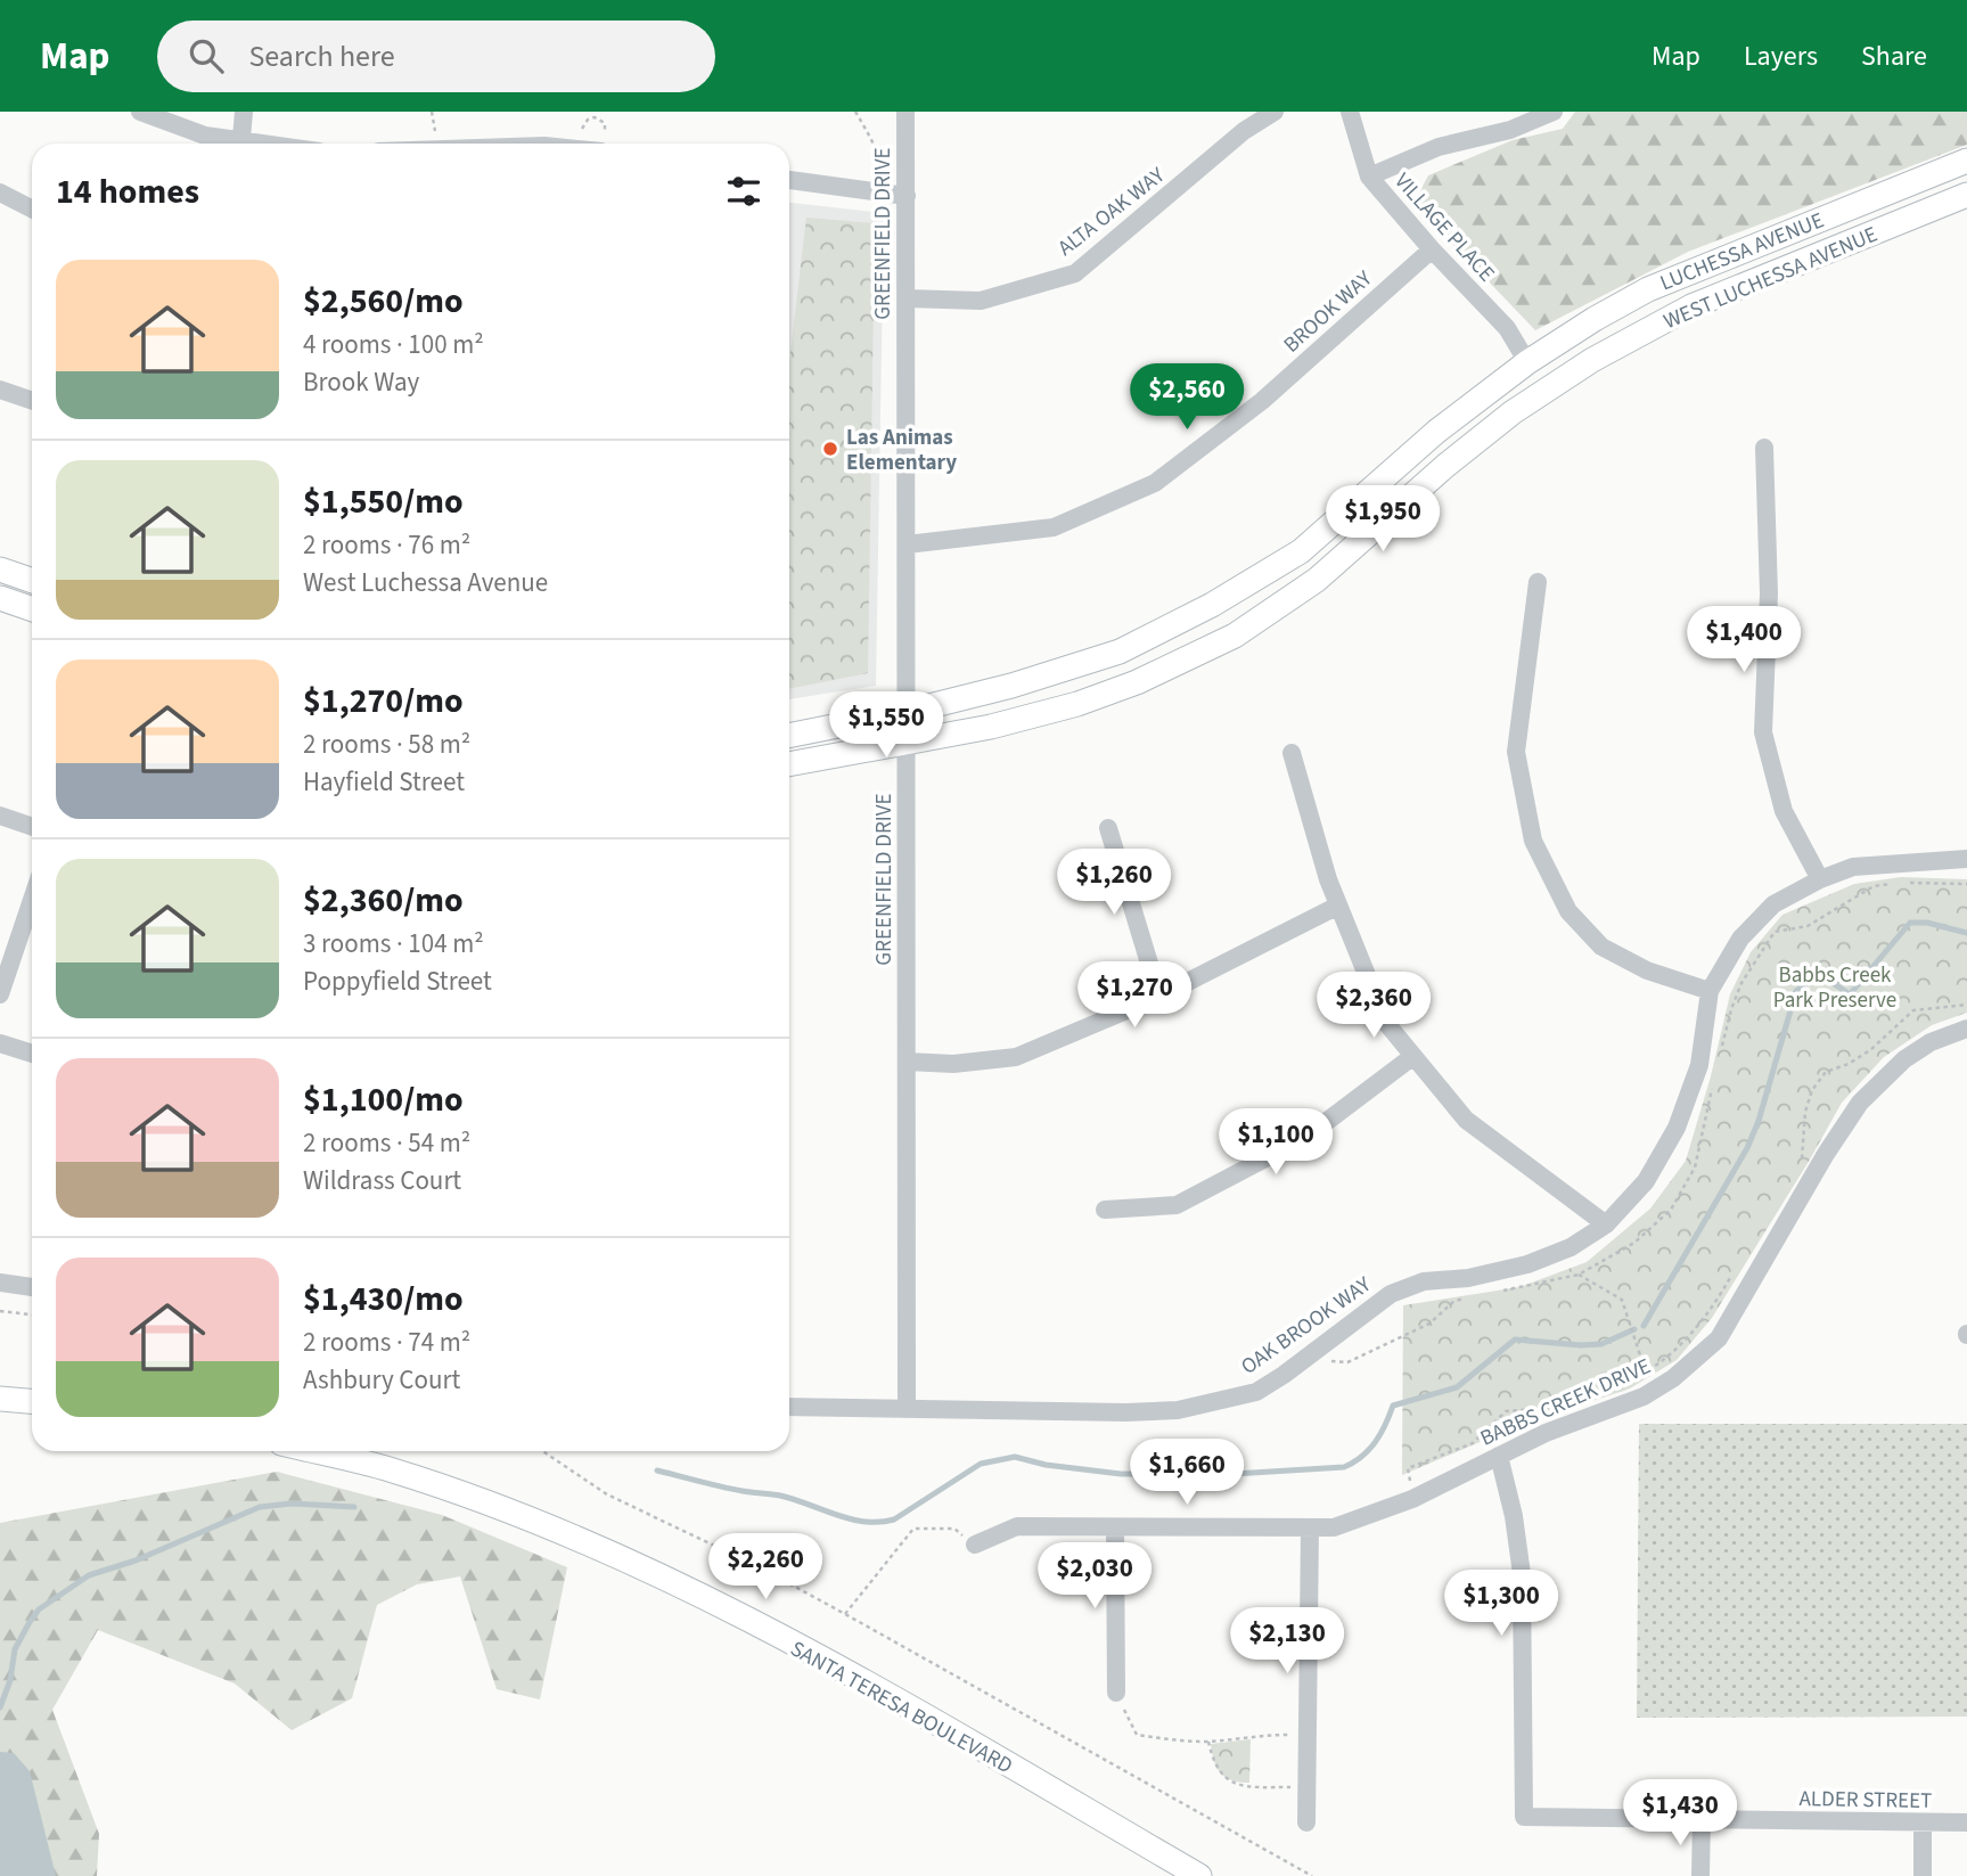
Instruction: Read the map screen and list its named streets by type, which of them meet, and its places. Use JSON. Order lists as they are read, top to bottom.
{
  "streets": {
    "street": [
      "ALTA OAK WAY",
      "VILLAGE PLACE",
      "GREENFIELD DRIVE",
      "LUCHESSA AVENUE",
      "WEST LUCHESSA AVENUE",
      "BROOK WAY",
      "OAK BROOK WAY",
      "BABBS CREEK DRIVE",
      "SANTA TERESA BOULEVARD",
      "ALDER STREET"
    ]
  },
  "crossings": [
    ["ALTA OAK WAY", "GREENFIELD DRIVE"],
    ["VILLAGE PLACE", "LUCHESSA AVENUE"],
    ["VILLAGE PLACE", "BROOK WAY"],
    ["GREENFIELD DRIVE", "WEST LUCHESSA AVENUE"],
    ["GREENFIELD DRIVE", "BROOK WAY"],
    ["GREENFIELD DRIVE", "OAK BROOK WAY"],
    ["BABBS CREEK DRIVE", "ALDER STREET"]
  ],
  "parks": ["Babbs Creek Park Preserve"],
  "places": ["Las Animas Elementary"],
  "page": {
    "header": "Map",
    "search": "Search here",
    "nav": ["Map", "Layers", "Share"],
    "heading": "14 homes",
    "list": [
      {
        "name": "$2,560/mo",
        "note": "4 rooms · 100 m² · Brook Way"
      },
      {
        "name": "$1,550/mo",
        "note": "2 rooms · 76 m² · West Luchessa Avenue"
      },
      {
        "name": "$1,270/mo",
        "note": "2 rooms · 58 m² · Hayfield Street"
      },
      {
        "name": "$2,360/mo",
        "note": "3 rooms · 104 m² · Poppyfield Street"
      },
      {
        "name": "$1,100/mo",
        "note": "2 rooms · 54 m² · Wildrass Court"
      },
      {
        "name": "$1,430/mo",
        "note": "2 rooms · 74 m² · Ashbury Court"
      }
    ],
    "price": [
      "$2,560",
      "$1,950",
      "$1,400",
      "$1,550",
      "$1,260",
      "$1,270",
      "$2,360",
      "$1,100",
      "$1,660",
      "$2,260",
      "$2,030",
      "$1,300",
      "$2,130",
      "$1,430"
    ]
  }
}
